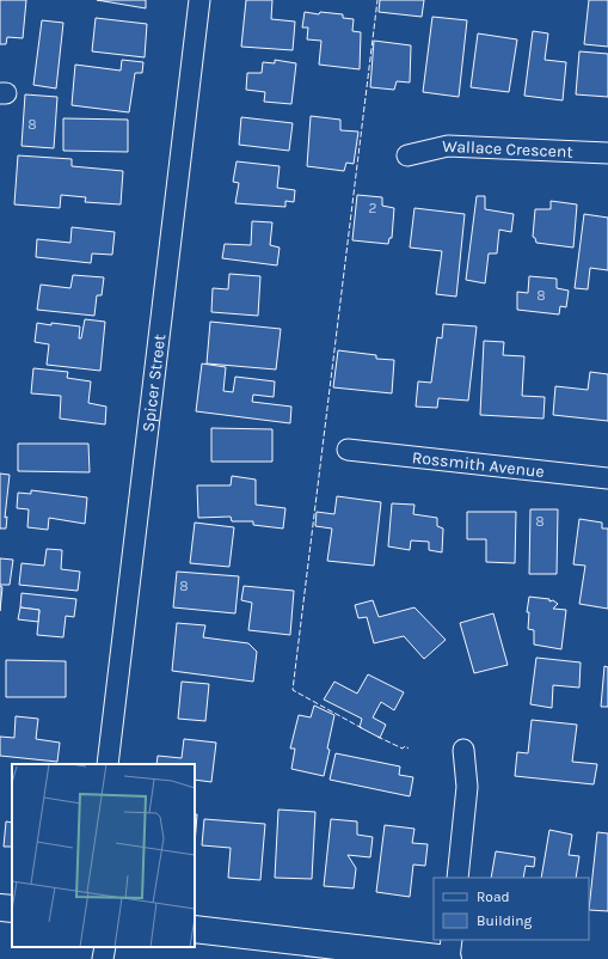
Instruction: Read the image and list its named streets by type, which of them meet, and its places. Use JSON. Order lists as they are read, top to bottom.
{
  "streets": {
    "street": ["Wallace Crescent", "Spicer Street", "Rossmith Avenue"]
  },
  "house_numbers": [
    "8",
    "2",
    "8",
    "8",
    "8"
  ],
  "legend": ["Road", "Building"]
}
